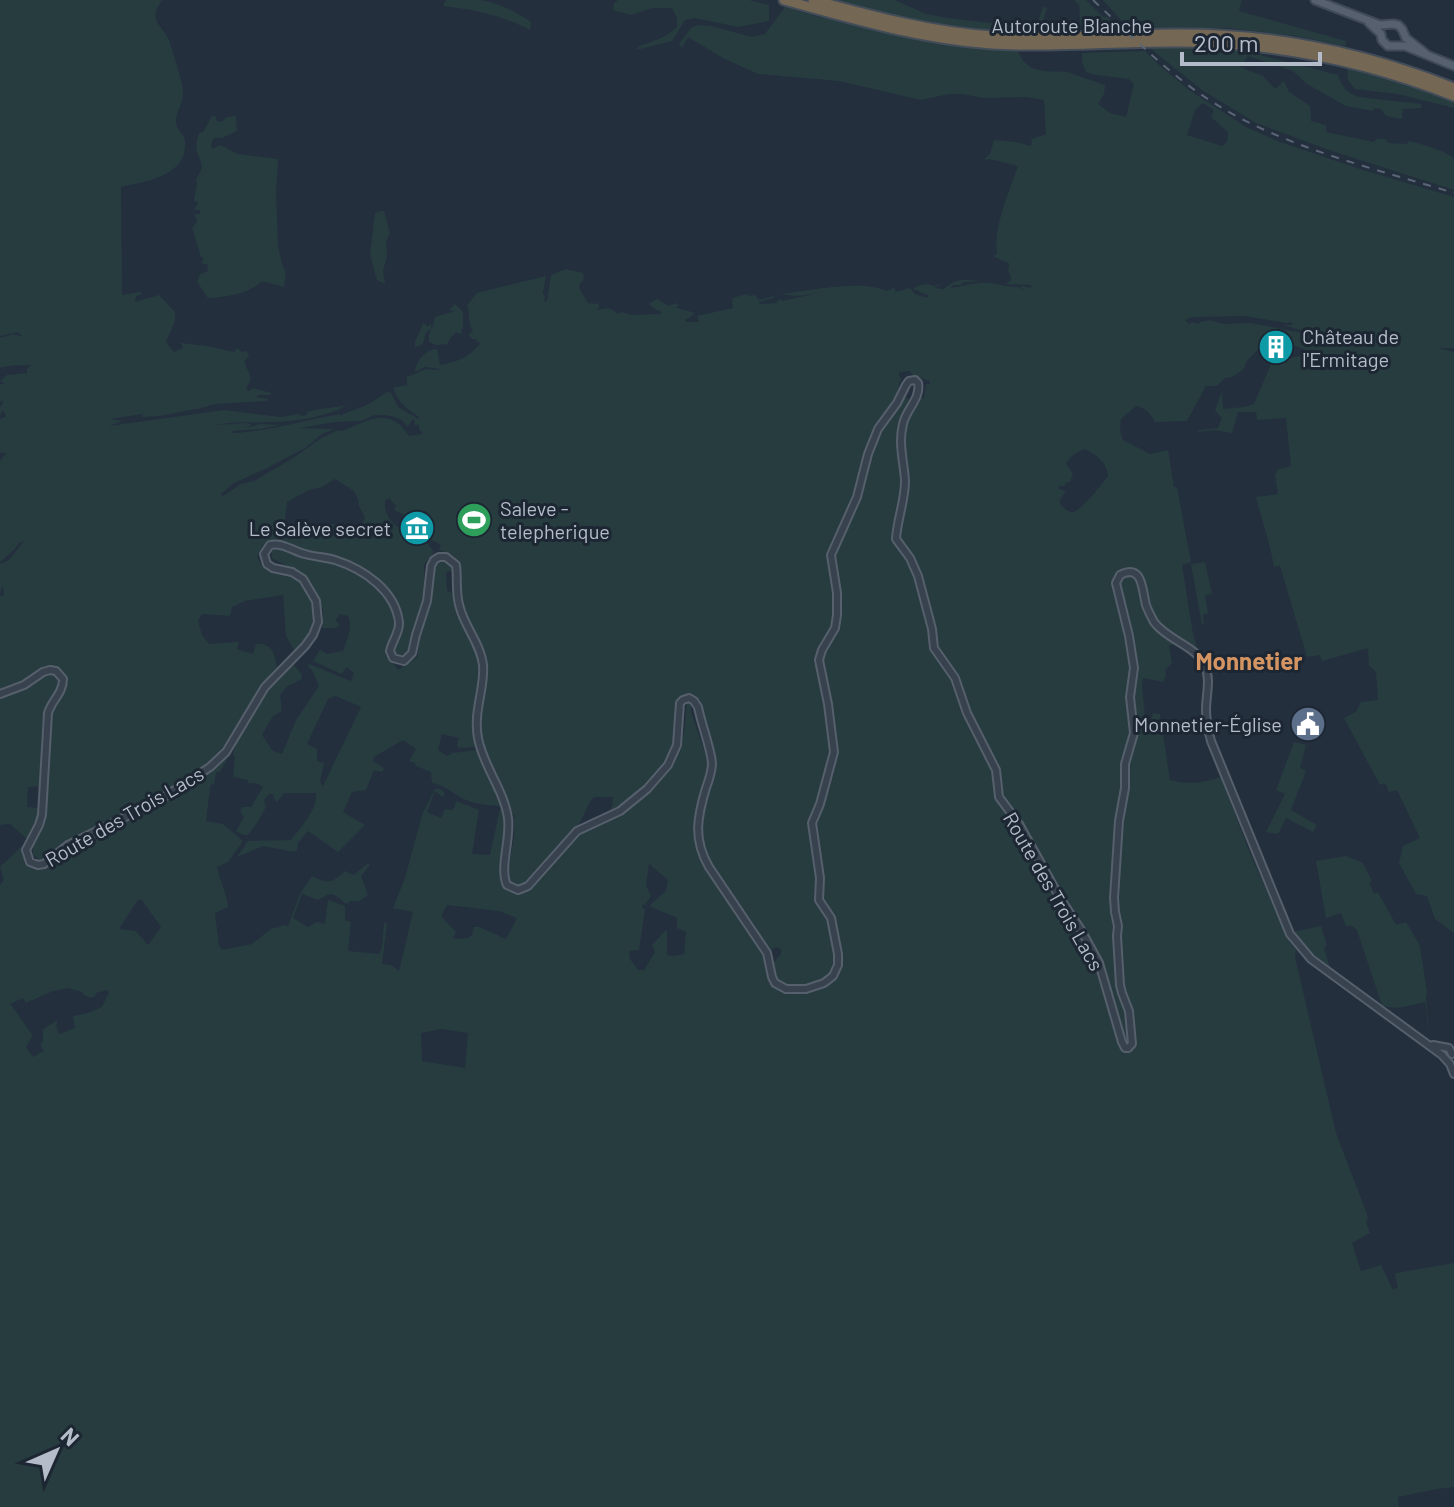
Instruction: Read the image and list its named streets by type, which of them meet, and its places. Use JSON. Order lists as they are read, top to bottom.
{
  "streets": {
    "highway": ["Autoroute Blanche"],
    "street": ["Route des Trois Lacs"]
  },
  "districts": ["Monnetier"],
  "places": {
    "building": ["Château de l'Ermitage"],
    "sports": ["Saleve - telepherique"],
    "museum": ["Le Salève secret"],
    "public building": ["Monnetier-Église"]
  },
  "scale_bar": "200 m",
  "north": "top right"
}
